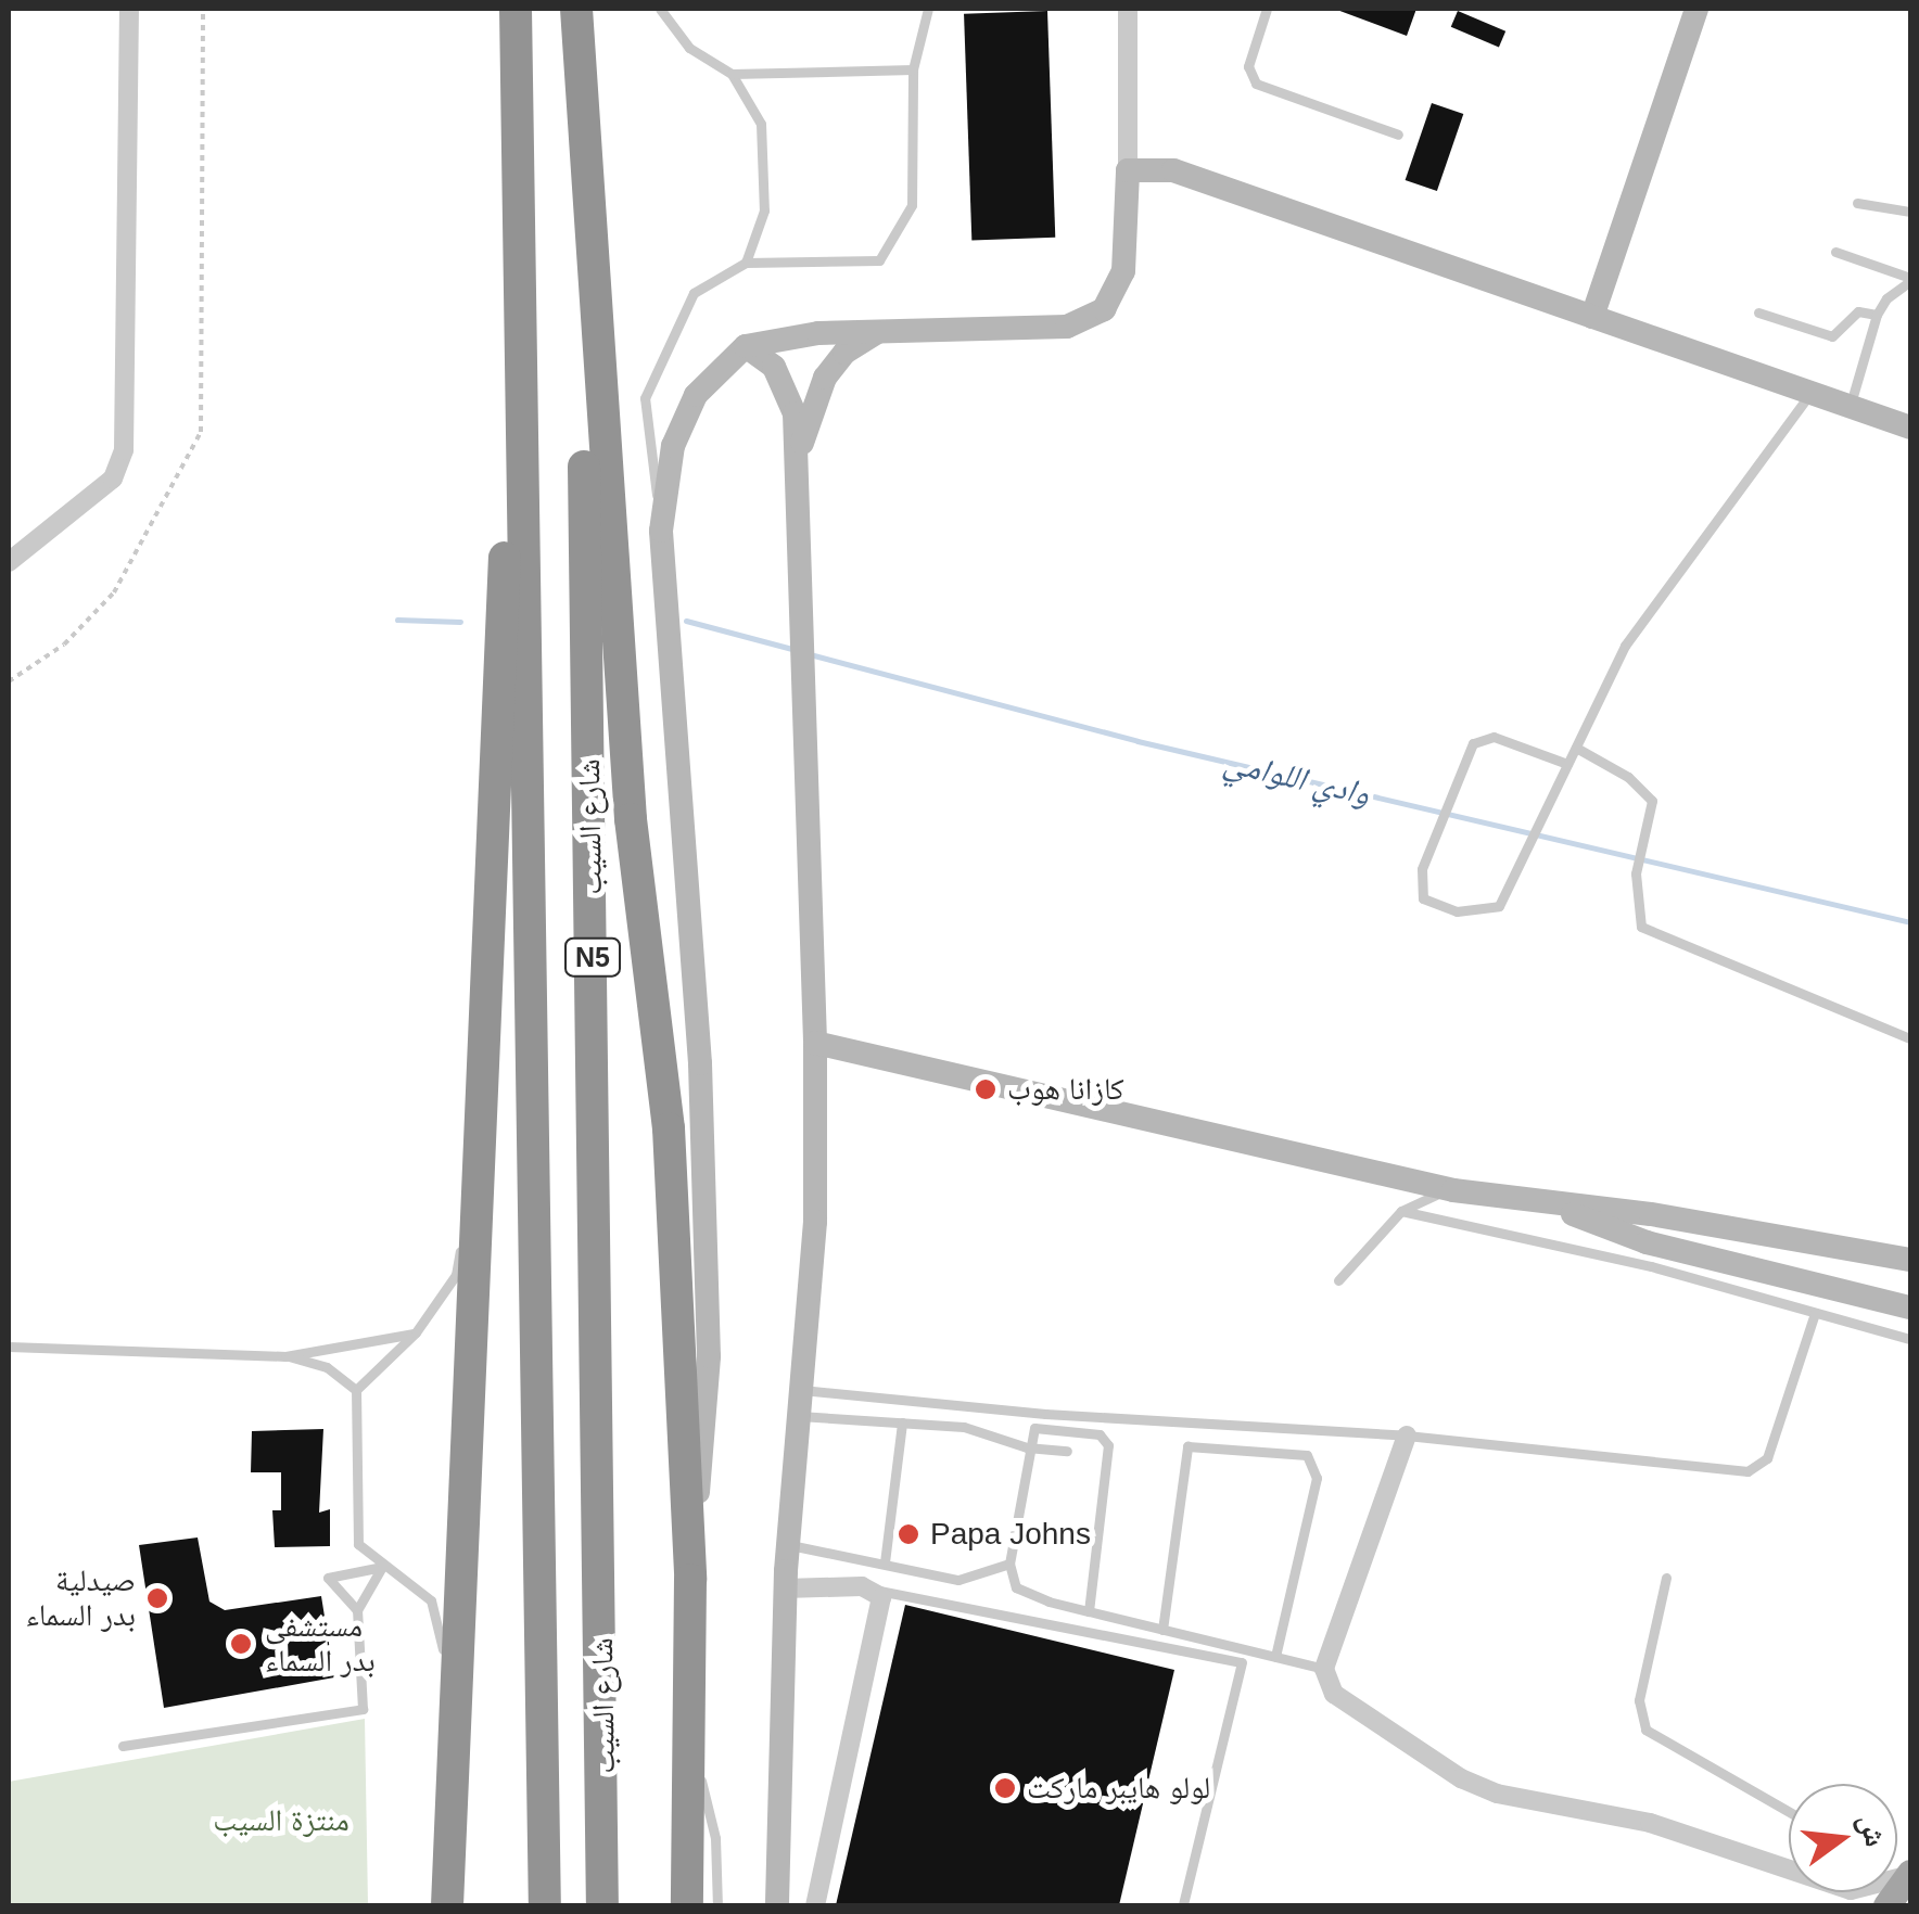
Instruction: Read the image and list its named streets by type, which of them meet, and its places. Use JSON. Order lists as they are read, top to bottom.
{
  "streets": {
    "highway": ["شارع السيب", "N5"]
  },
  "water": ["وادي اللوامي"],
  "parks": ["منتزة السيب"],
  "places": [
    "كازانا هوب",
    "Papa Johns",
    "صيدلية بدر السماء",
    "مستشفى بدر السماء",
    "لولو هايبر ماركت"
  ],
  "north": "right"
}
